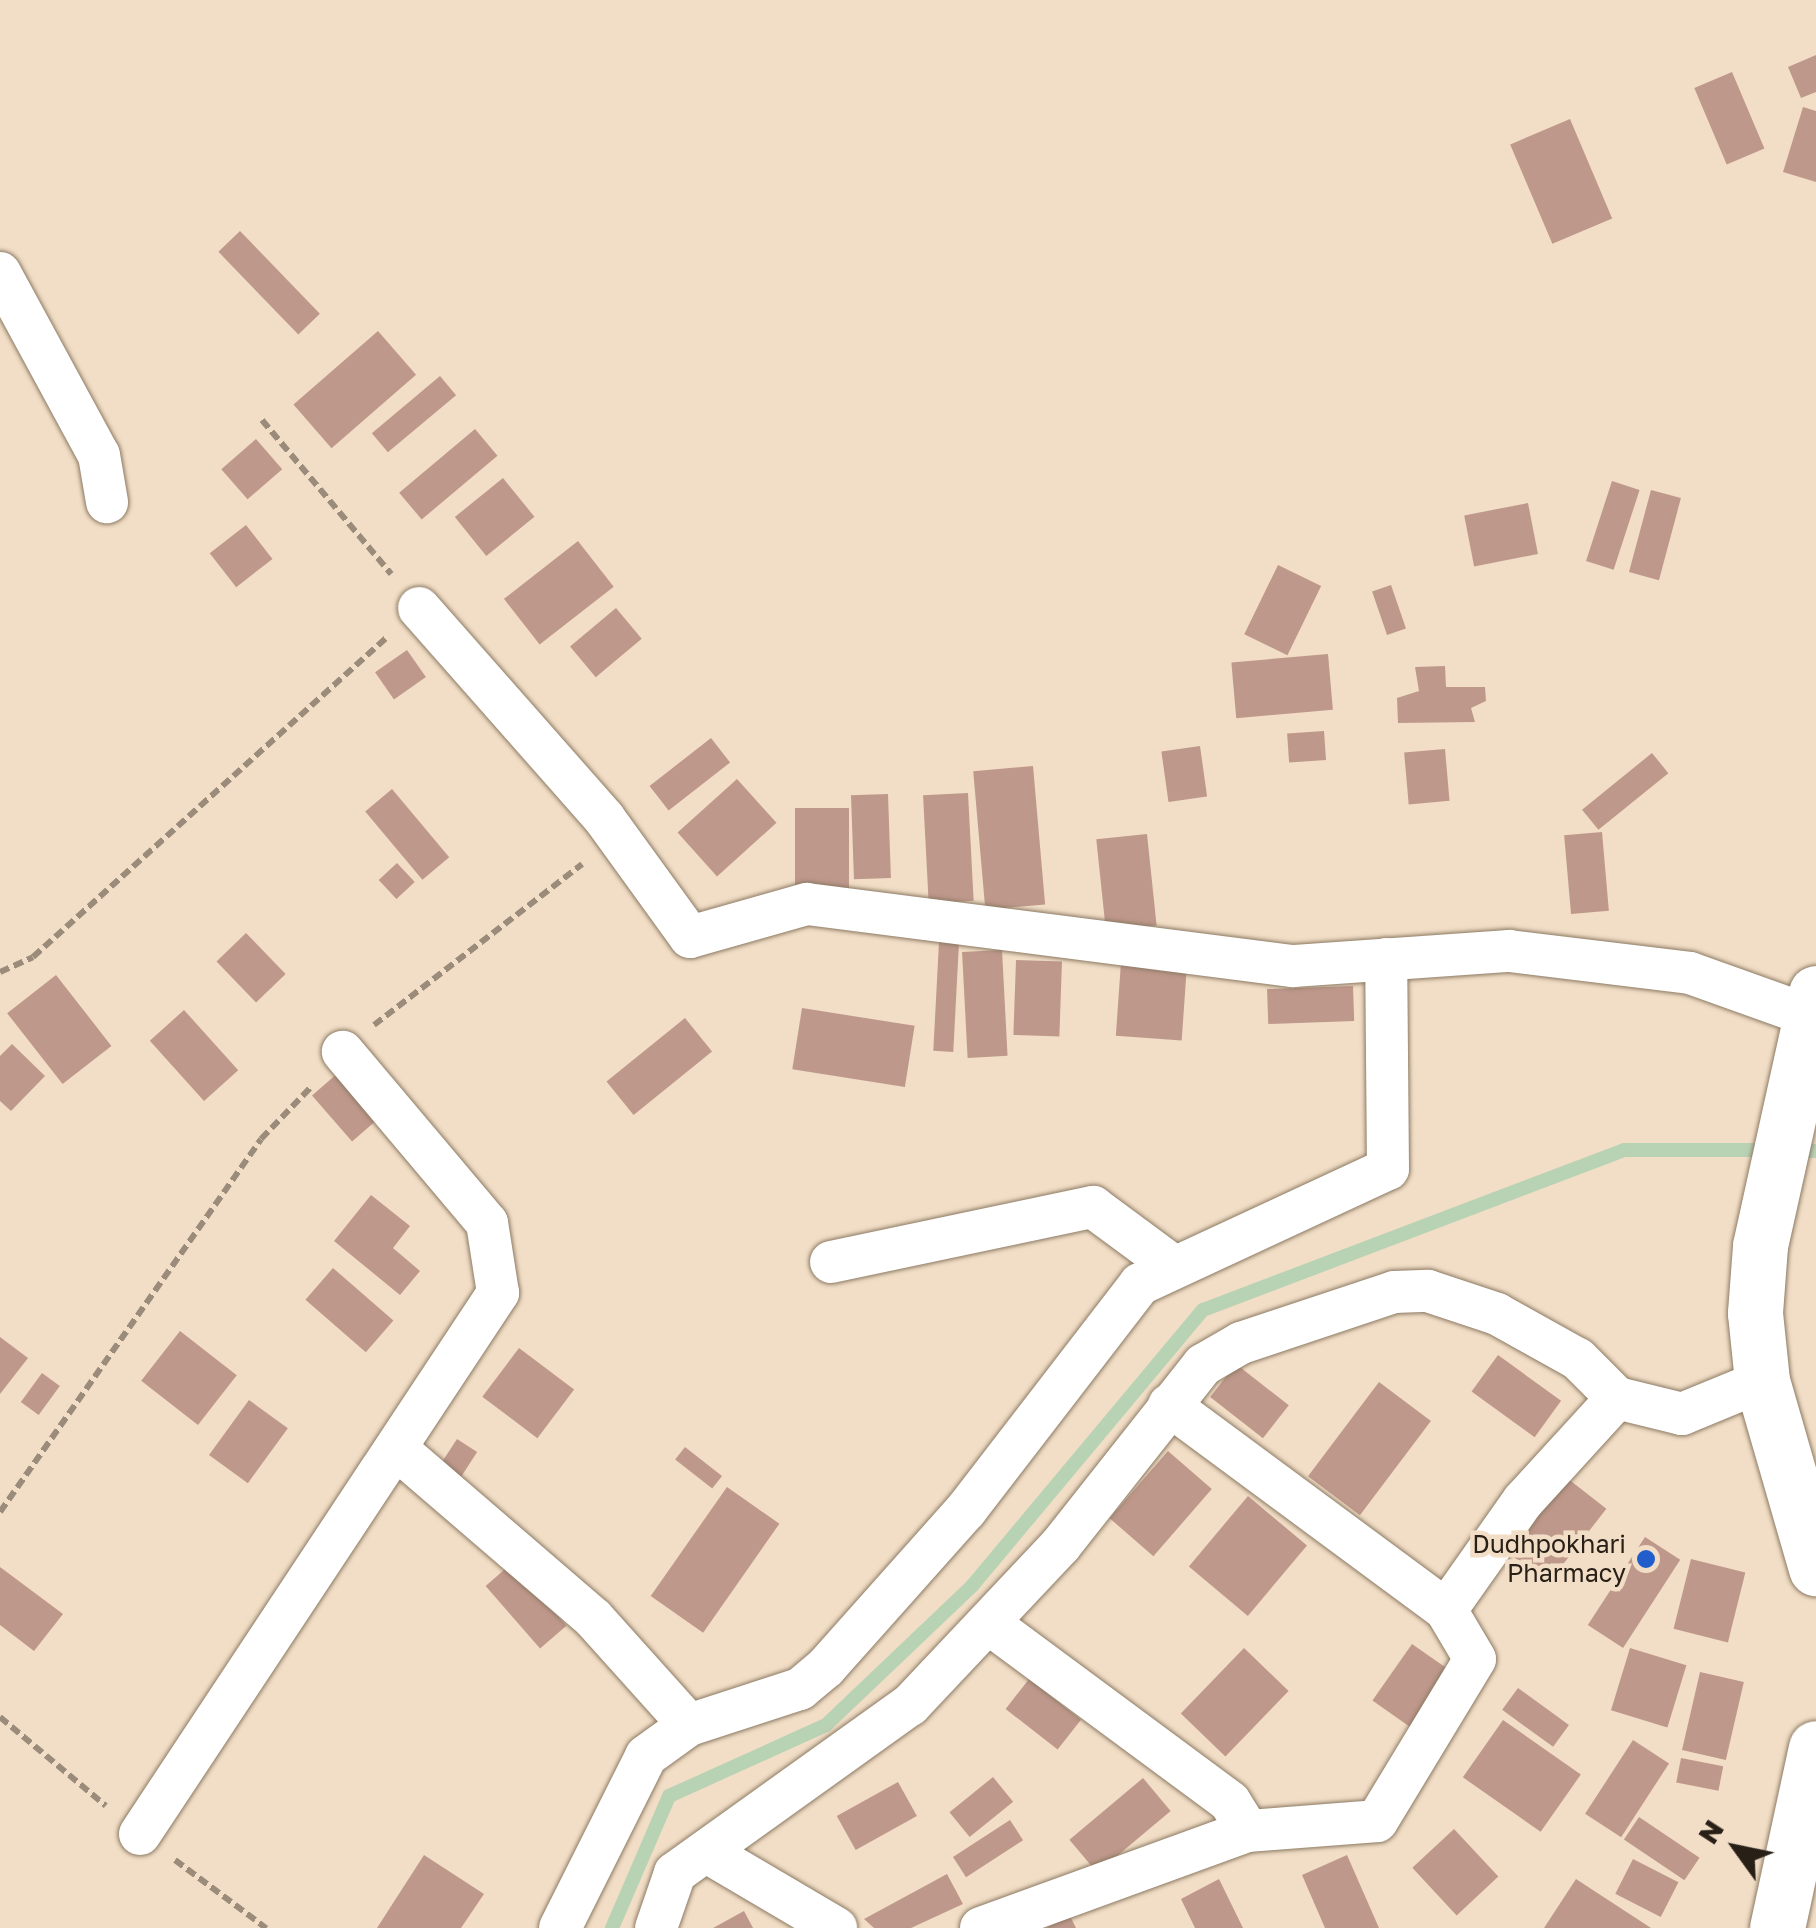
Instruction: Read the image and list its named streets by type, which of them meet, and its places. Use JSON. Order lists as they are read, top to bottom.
{
  "places": ["Dudhpokhari Pharmacy"],
  "north": "top left"
}
